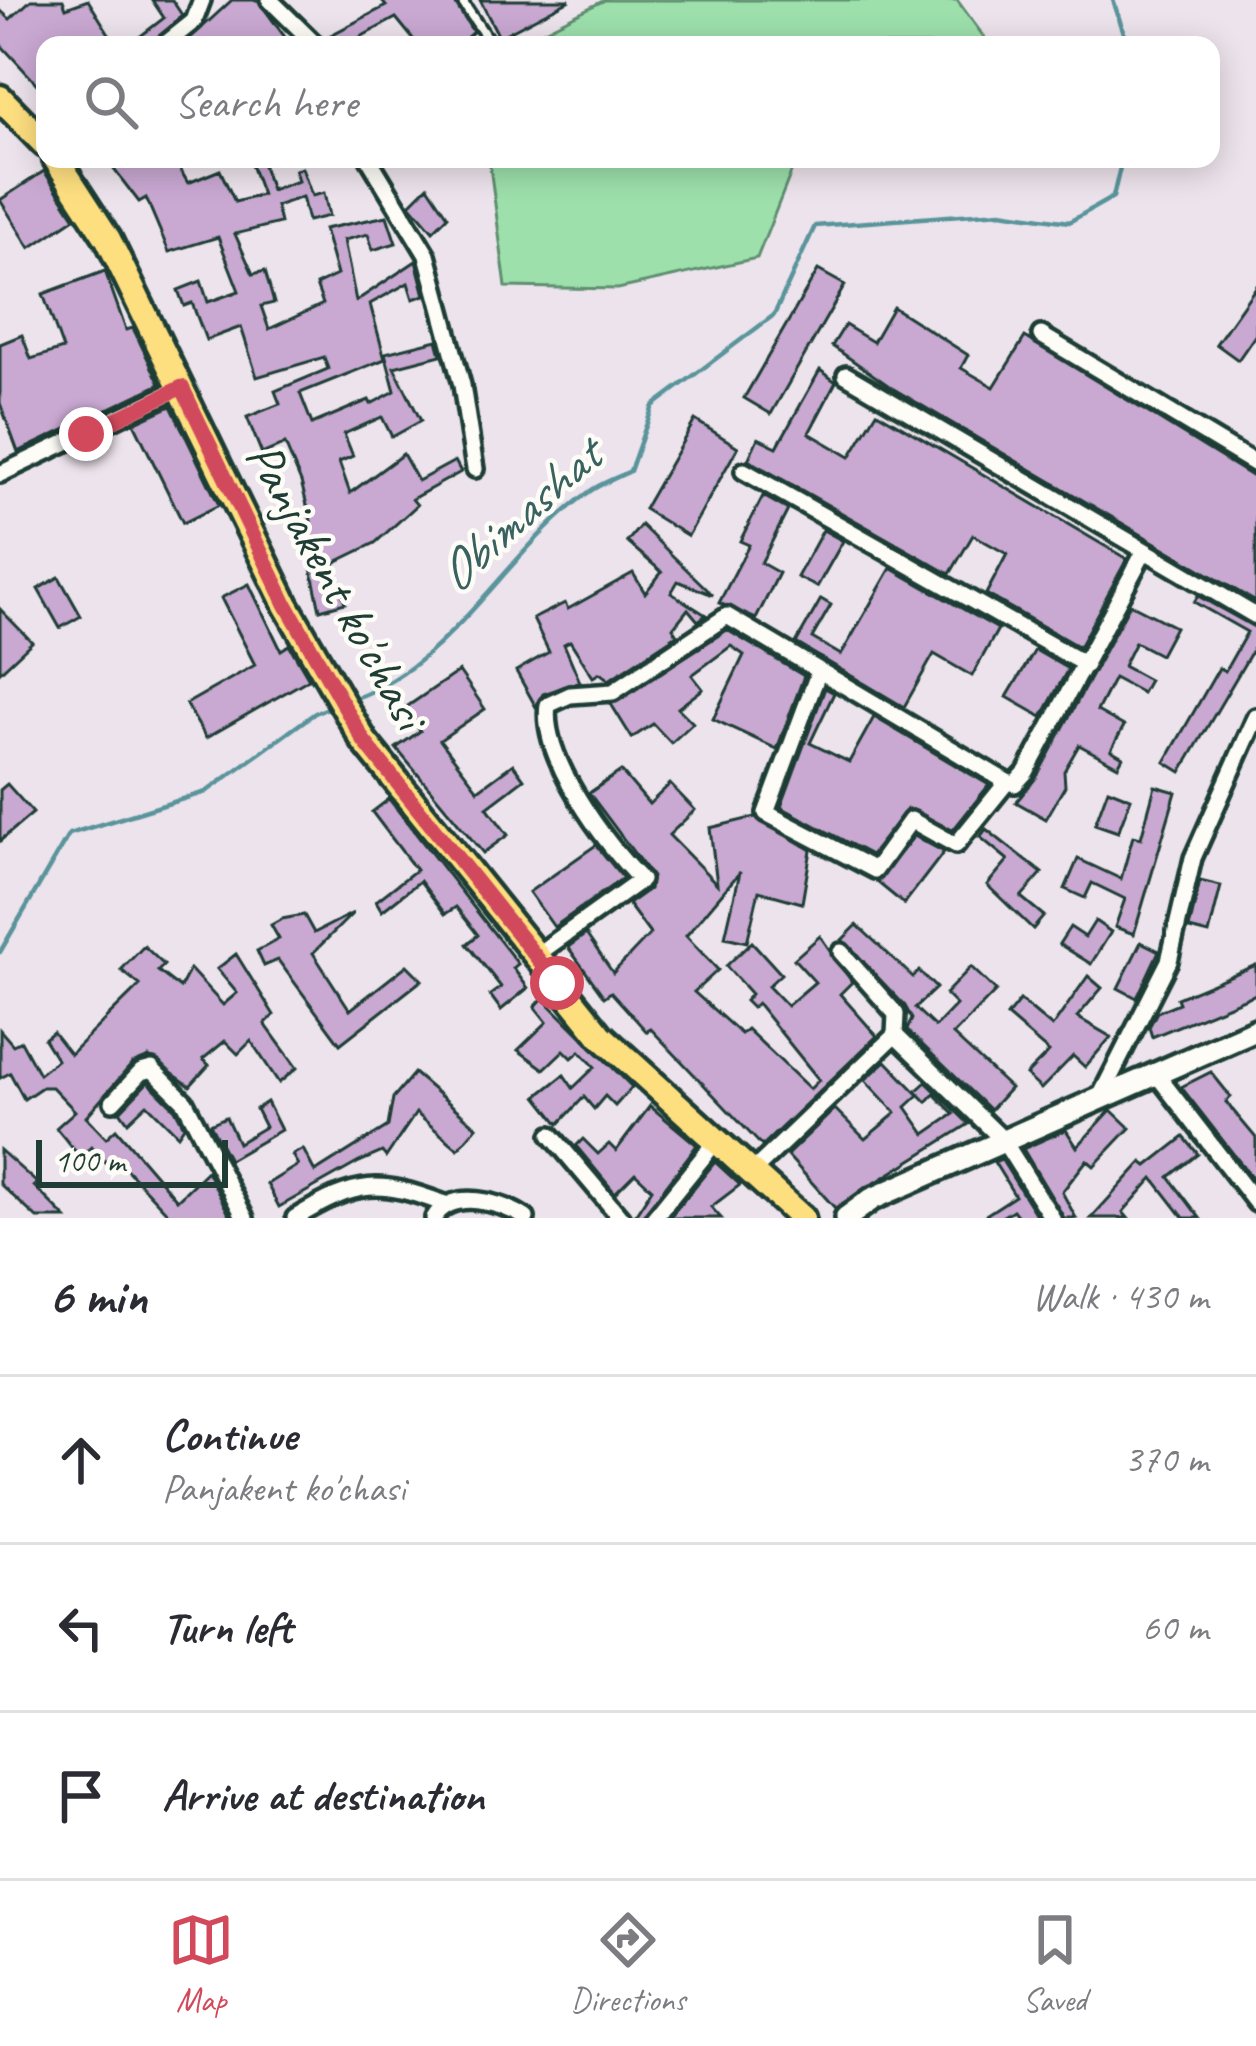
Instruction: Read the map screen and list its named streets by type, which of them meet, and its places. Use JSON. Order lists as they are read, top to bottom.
{
  "streets": {
    "main road": ["Panjakent ko'chasi"]
  },
  "water": ["Obimashat"],
  "scale_bar": "100 m",
  "page": {
    "search": "Search here",
    "scale": "100 m",
    "heading": ["6 min", "Walk · 430 m"],
    "list": [
      ["Continue", "Panjakent ko'chasi", "370 m"],
      ["Turn left", "60 m"],
      "Arrive at destination"
    ],
    "nav": ["Map", "Directions", "Saved"]
  }
}
